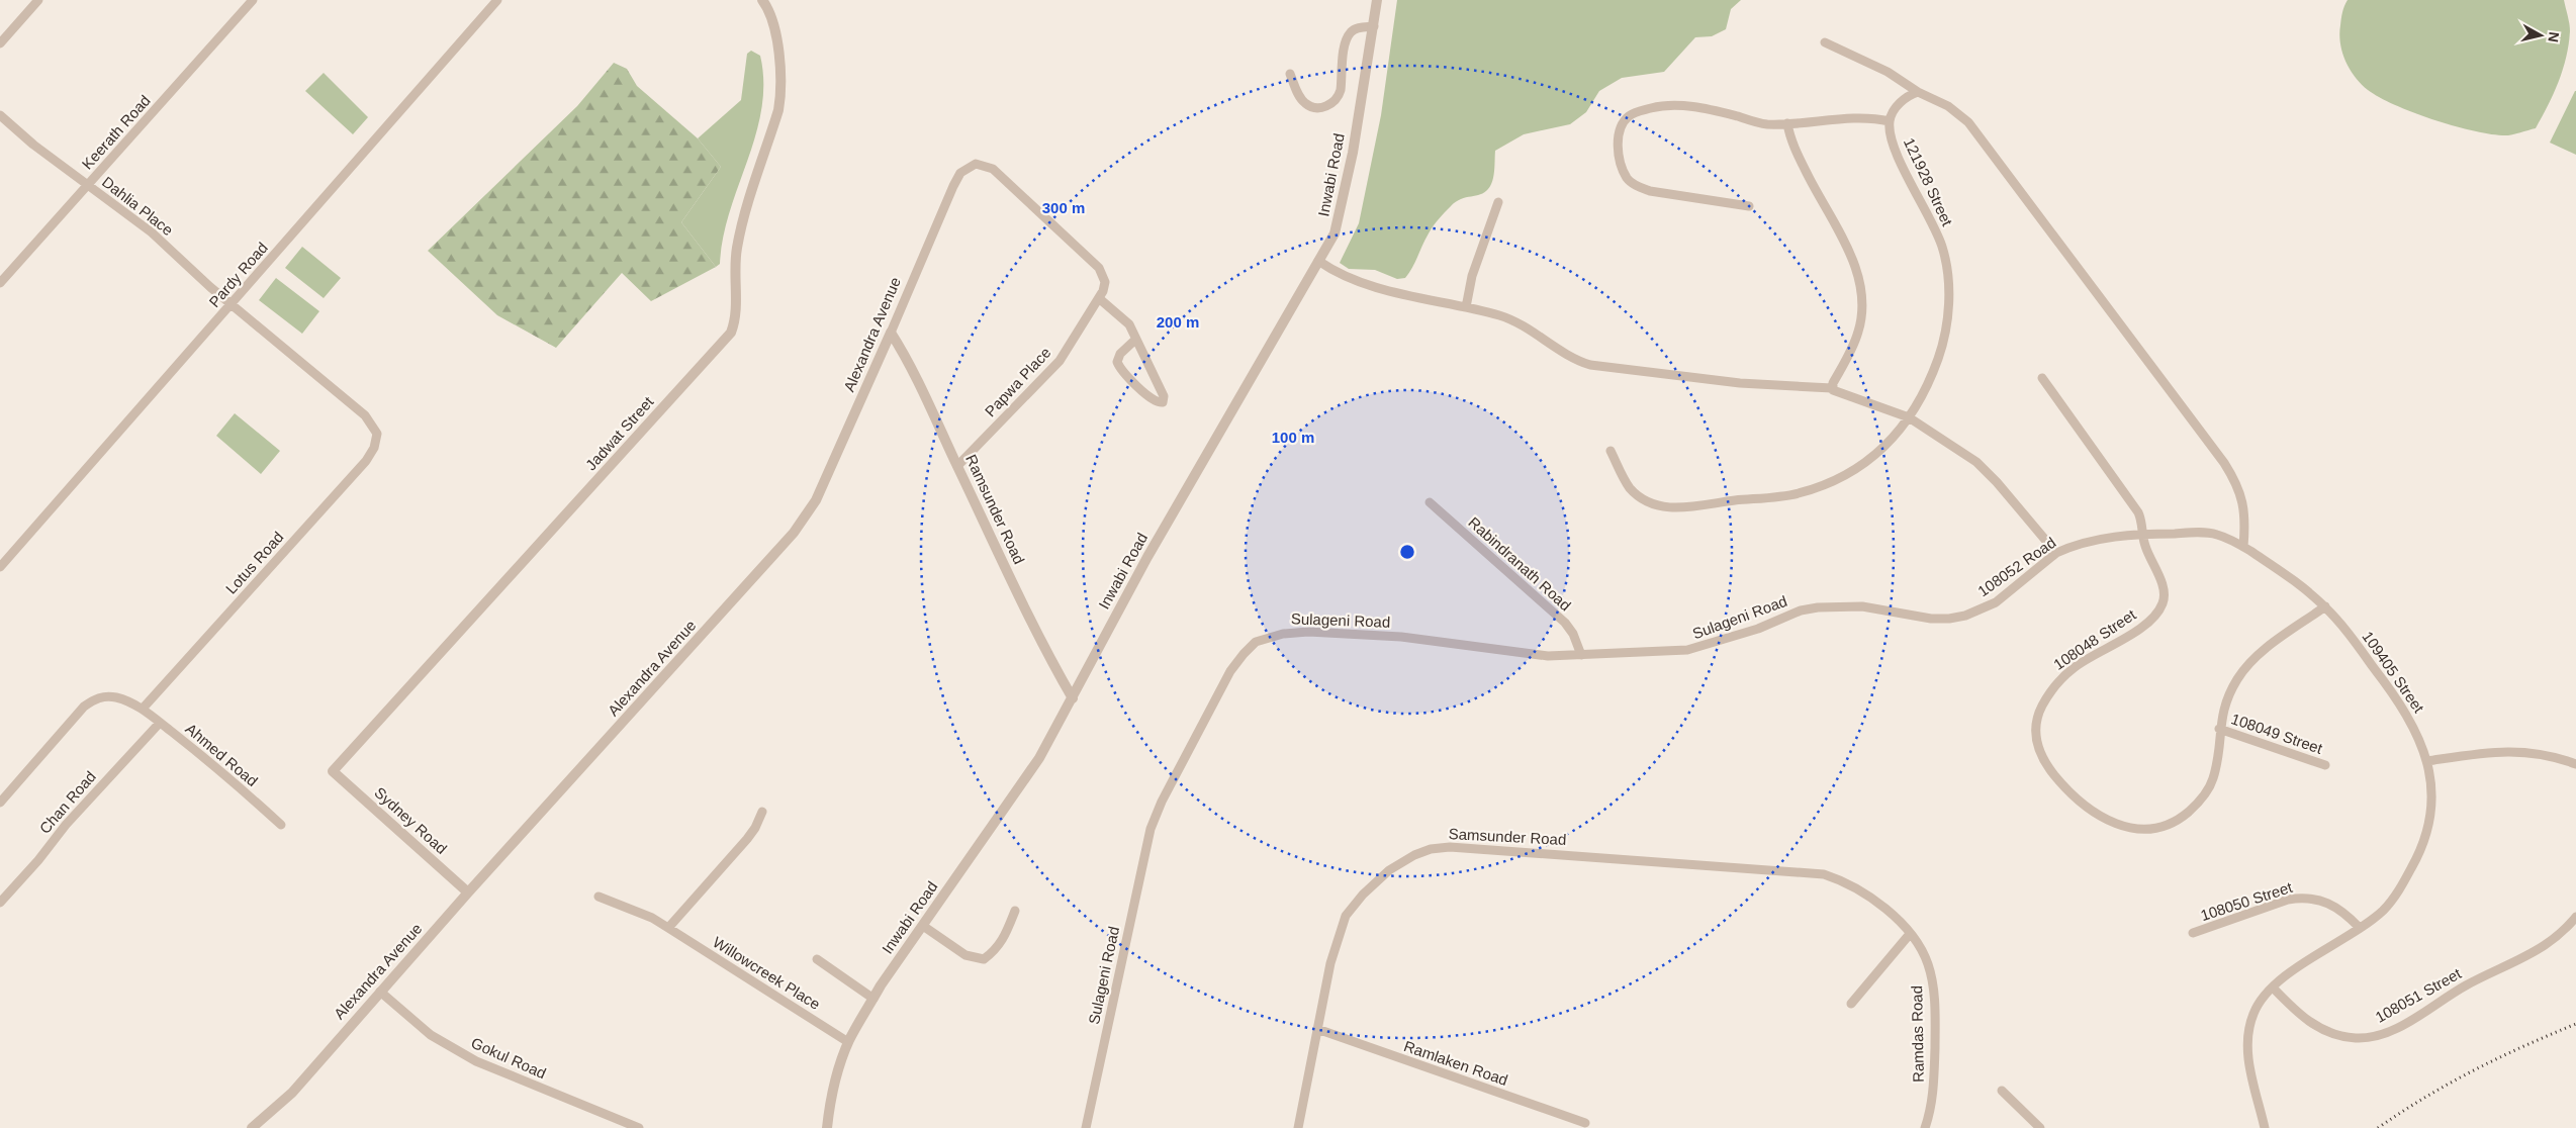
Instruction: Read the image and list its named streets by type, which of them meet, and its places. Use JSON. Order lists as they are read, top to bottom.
{
  "streets": {
    "street": [
      "Keerath Road",
      "Inwabi Road",
      "121928 Street",
      "Dahlia Place",
      "Pardy Road",
      "Alexandra Avenue",
      "Papwa Place",
      "Jadwat Street",
      "Ramsunder Road",
      "Lotus Road",
      "Rabindranath Road",
      "108052 Road",
      "Sulageni Road",
      "108048 Street",
      "109405 Street",
      "108049 Street",
      "Ahmed Road",
      "Chan Road",
      "Sydney Road",
      "Samsunder Road",
      "108050 Street",
      "Willowcreek Place",
      "108051 Street",
      "Ramdas Road",
      "Gokul Road",
      "Ramlaken Road"
    ]
  },
  "crossings": [
    ["Keerath Road", "Dahlia Place"],
    ["Inwabi Road", "Ramsunder Road"],
    ["Inwabi Road", "Willowcreek Place"],
    ["Dahlia Place", "Pardy Road"],
    ["Dahlia Place", "Lotus Road"],
    ["Pardy Road", "Lotus Road"],
    ["Alexandra Avenue", "Papwa Place"],
    ["Alexandra Avenue", "Ramsunder Road"],
    ["Alexandra Avenue", "Sydney Road"],
    ["Alexandra Avenue", "Gokul Road"],
    ["Papwa Place", "Ramsunder Road"],
    ["Jadwat Street", "Sydney Road"],
    ["Lotus Road", "Ahmed Road"],
    ["Rabindranath Road", "Sulageni Road"],
    ["108052 Road", "Sulageni Road"],
    ["108052 Road", "108048 Street"],
    ["108052 Road", "109405 Street"],
    ["108048 Street", "109405 Street"],
    ["108048 Street", "108049 Street"],
    ["109405 Street", "108050 Street"],
    ["109405 Street", "108051 Street"],
    ["Ahmed Road", "Chan Road"],
    ["Samsunder Road", "Ramdas Road"],
    ["Samsunder Road", "Ramlaken Road"]
  ],
  "north": "right",
  "rings": ["300 m", "200 m", "100 m"]
}
